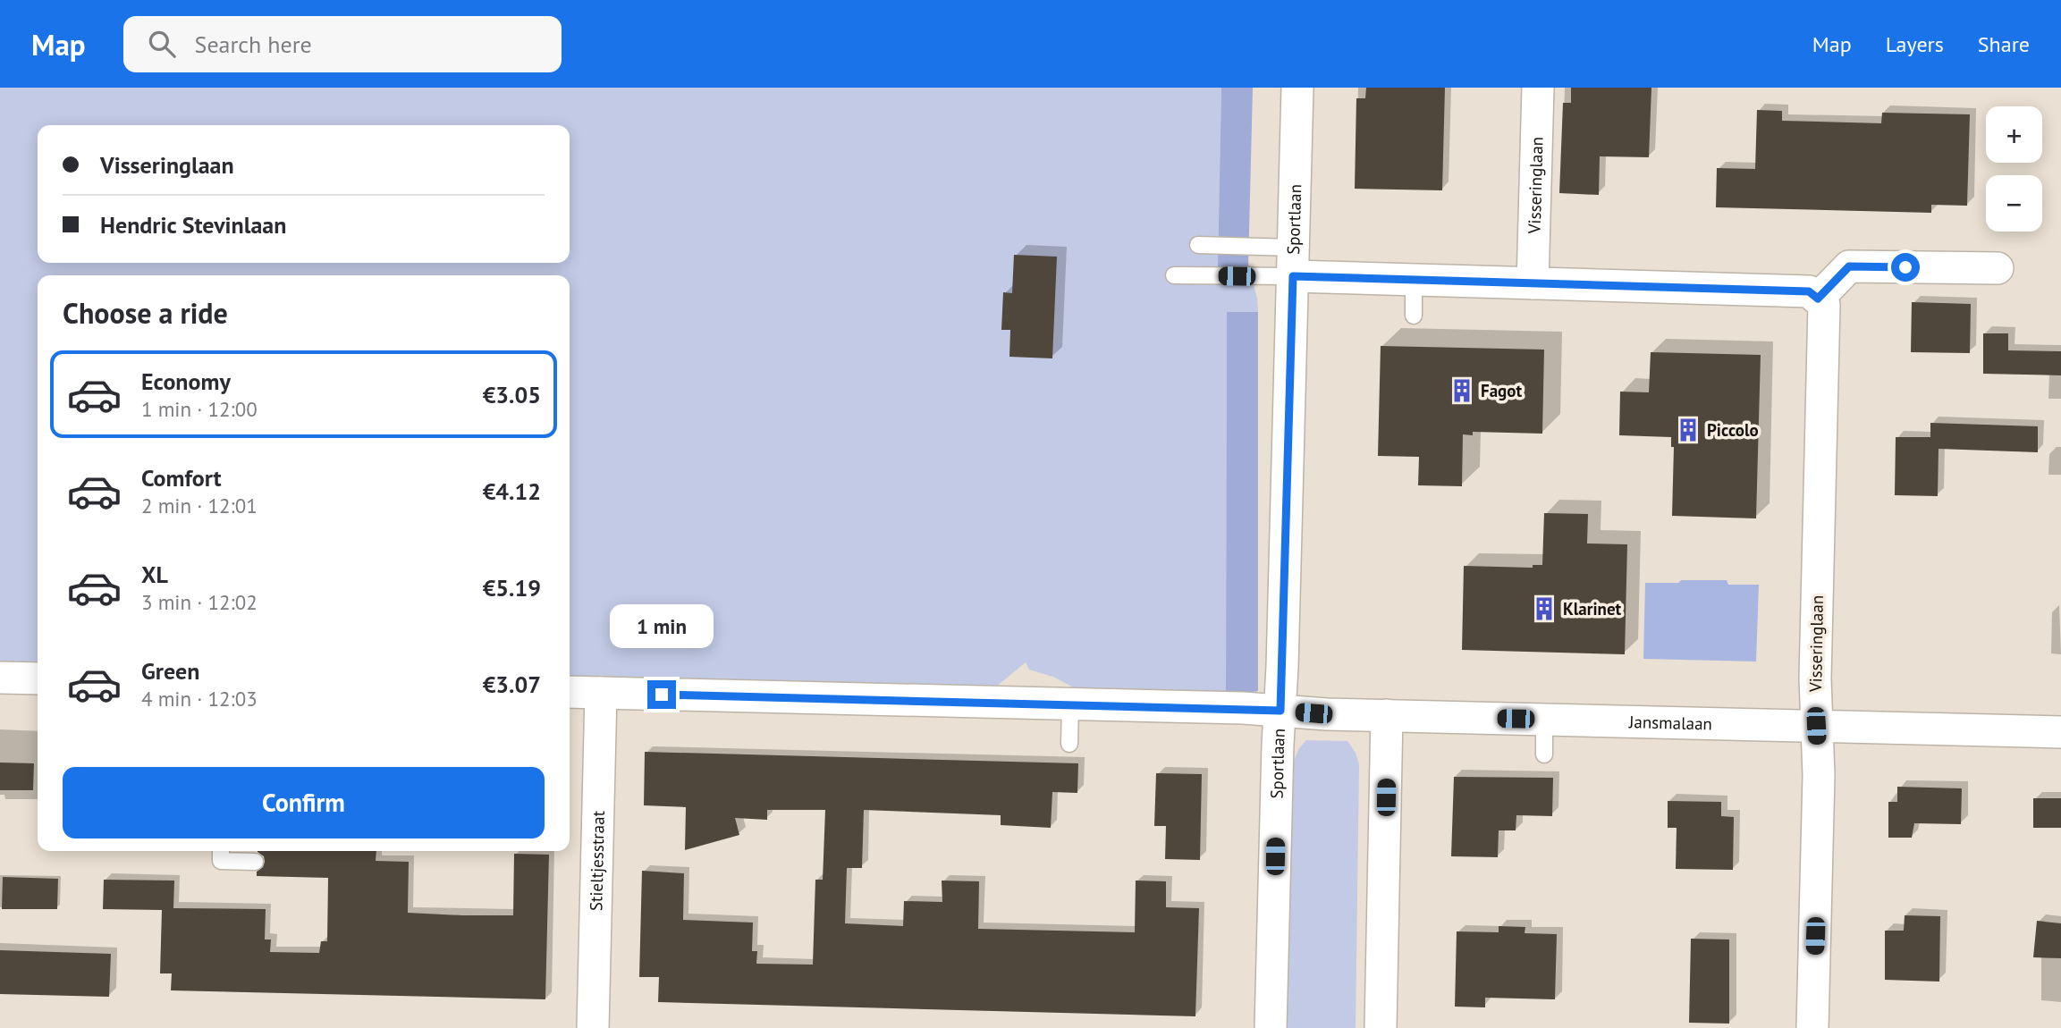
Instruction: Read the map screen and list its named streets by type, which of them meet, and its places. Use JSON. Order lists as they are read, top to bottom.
{
  "streets": {
    "street": [
      "Visseringlaan",
      "Sportlaan",
      "Jansmalaan",
      "Stieltjesstraat"
    ]
  },
  "crossings": [
    ["Visseringlaan", "Jansmalaan"],
    ["Sportlaan", "Jansmalaan"],
    ["Jansmalaan", "Stieltjesstraat"]
  ],
  "places": {
    "building": ["Fagot", "Piccolo", "Klarinet"]
  },
  "page": {
    "header": "Map",
    "search": "Search here",
    "nav": ["Map", "Layers", "Share"],
    "map_buttons": ["+", "−"],
    "banner": ["Visseringlaan", "Hendric Stevinlaan"],
    "heading": "Choose a ride",
    "list": [
      {
        "name": "Economy",
        "note": "1 min · 12:00",
        "value": "€3.05"
      },
      {
        "name": "Comfort",
        "note": "2 min · 12:01",
        "value": "€4.12"
      },
      {
        "name": "XL",
        "note": "3 min · 12:02",
        "value": "€5.19"
      },
      {
        "name": "Green",
        "note": "4 min · 12:03",
        "value": "€3.07"
      }
    ],
    "bubble": "1 min",
    "buttons": "Confirm"
  }
}
